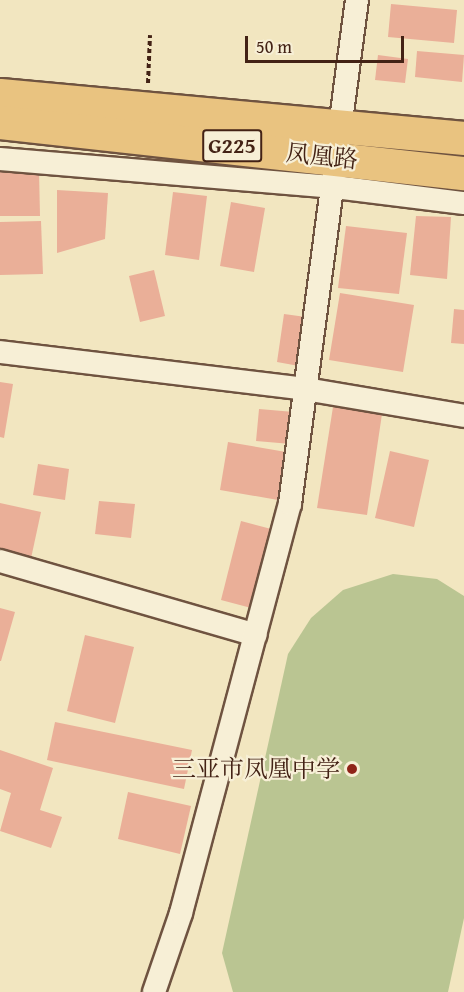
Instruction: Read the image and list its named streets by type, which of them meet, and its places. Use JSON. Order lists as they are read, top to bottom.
{
  "streets": {
    "highway": ["G225", "凤凰路"]
  },
  "places": ["三亚市凤凰中学"],
  "scale_bar": "50 m"
}
